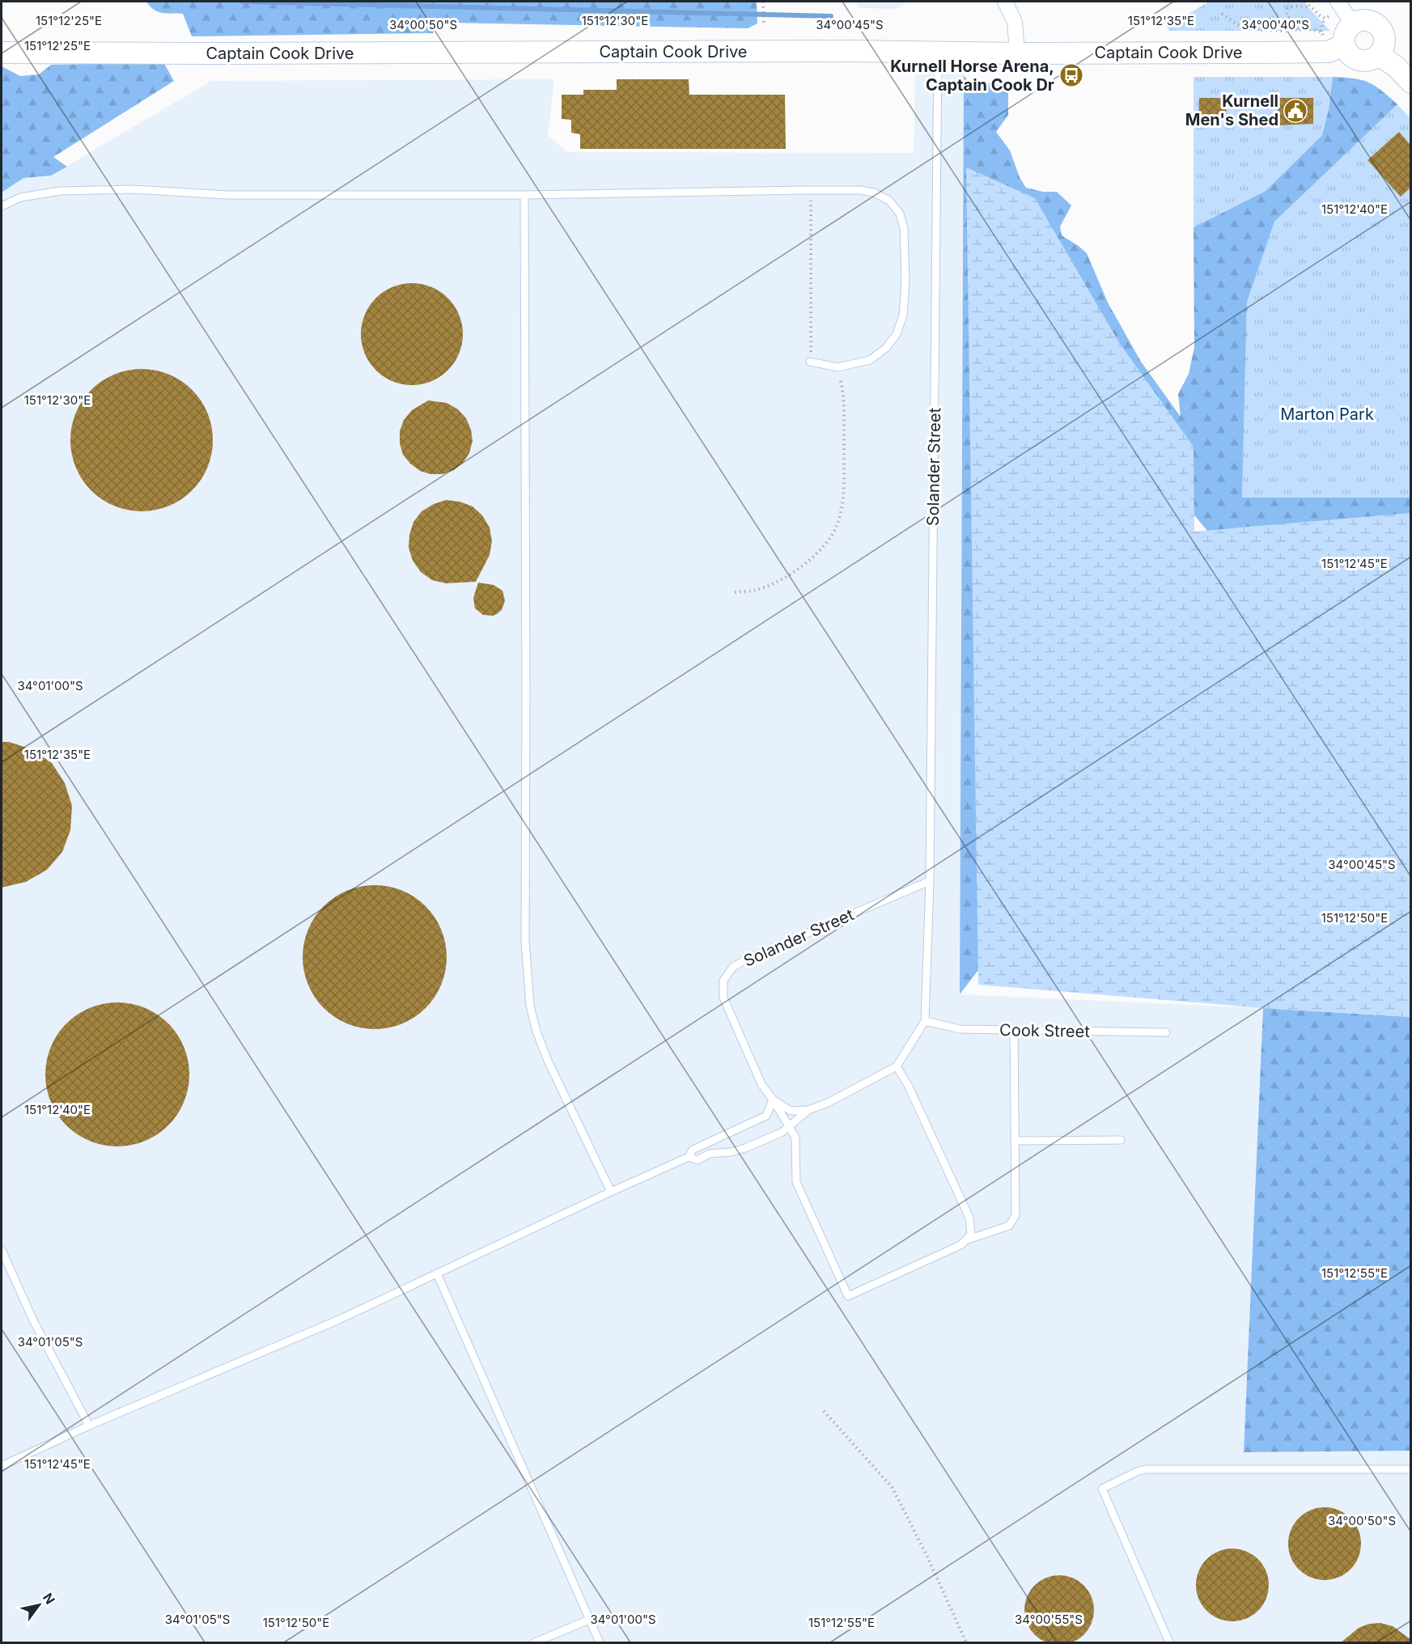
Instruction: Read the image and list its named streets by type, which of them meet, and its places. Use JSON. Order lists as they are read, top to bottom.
{
  "streets": {
    "main road": ["Captain Cook Drive"],
    "lane": ["Solander Street", "Cook Street"]
  },
  "crossings": [
    ["Captain Cook Drive", "Solander Street"],
    ["Solander Street", "Cook Street"]
  ],
  "parks": ["Marton Park"],
  "places": {
    "bus stop": ["Kurnell Horse Arena, Captain Cook Dr"],
    "public building": ["Kurnell Men's Shed"]
  },
  "north": "top right",
  "coordinates": [
    "151°12'25\"E",
    "151°12'30\"E",
    "151°12'35\"E",
    "34°00'45\"S",
    "34°00'50\"S",
    "34°00'40\"S",
    "151°12'40\"E",
    "151°12'45\"E",
    "34°01'00\"S",
    "151°12'50\"E",
    "151°12'55\"E",
    "34°01'05\"S",
    "34°00'55\"S"
  ]
}
